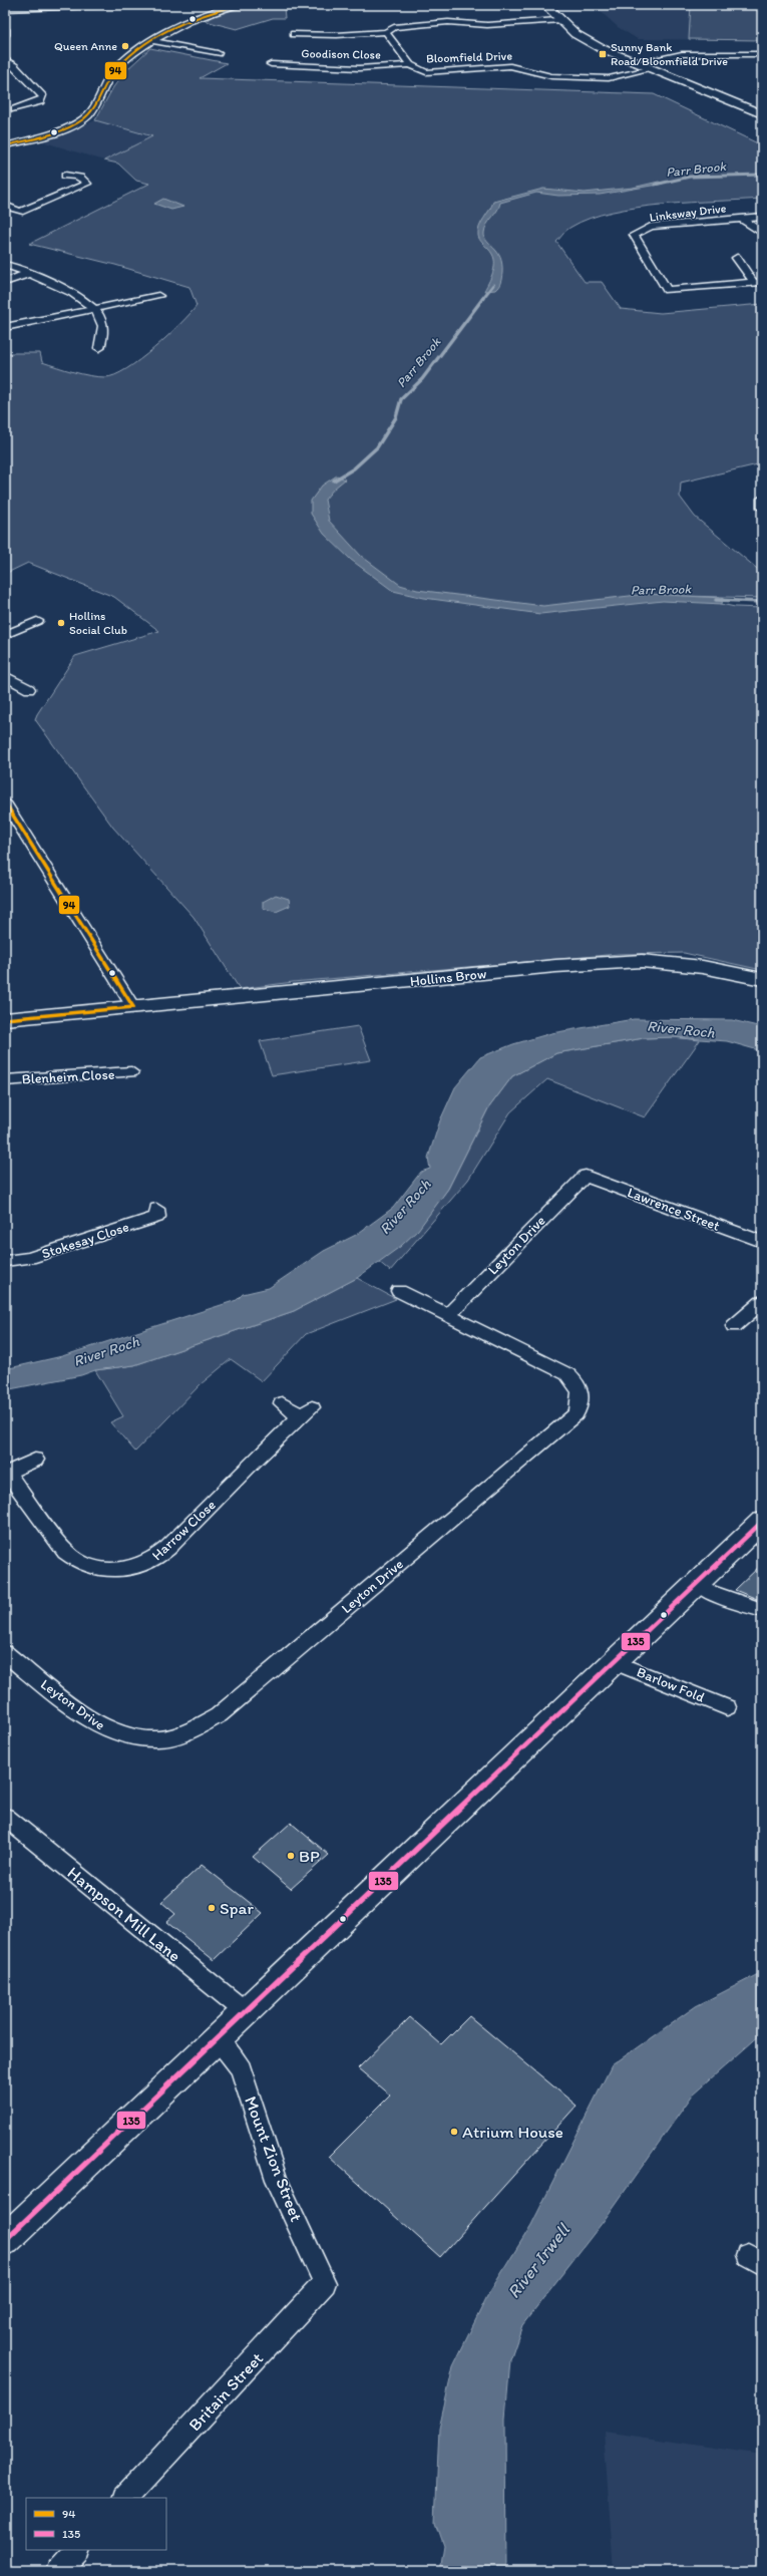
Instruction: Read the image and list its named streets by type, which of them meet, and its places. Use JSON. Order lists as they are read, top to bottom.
{
  "streets": {
    "main road": ["Hollins Brow"],
    "street": [
      "Goodison Close",
      "Bloomfield Drive",
      "Linksway Drive",
      "Blenheim Close",
      "Lawrence Street",
      "Stokesay Close",
      "Leyton Drive",
      "Harrow Close",
      "Barlow Fold",
      "Hampson Mill Lane",
      "Mount Zion Street",
      "Britain Street"
    ]
  },
  "crossings": [
    ["Goodison Close", "Bloomfield Drive"],
    ["Lawrence Street", "Leyton Drive"],
    ["Mount Zion Street", "Britain Street"]
  ],
  "water": ["Parr Brook", "River Roch", "River Irwell"],
  "places": {
    "other": [
      "Queen Anne",
      "Hollins Social Club",
      "BP",
      "Spar",
      "Atrium House"
    ],
    "transit": ["Sunny Bank Road/Bloomfield Drive"]
  },
  "lines": ["transit line 94", "transit line 135"],
  "legend": ["94", "135"]
}
